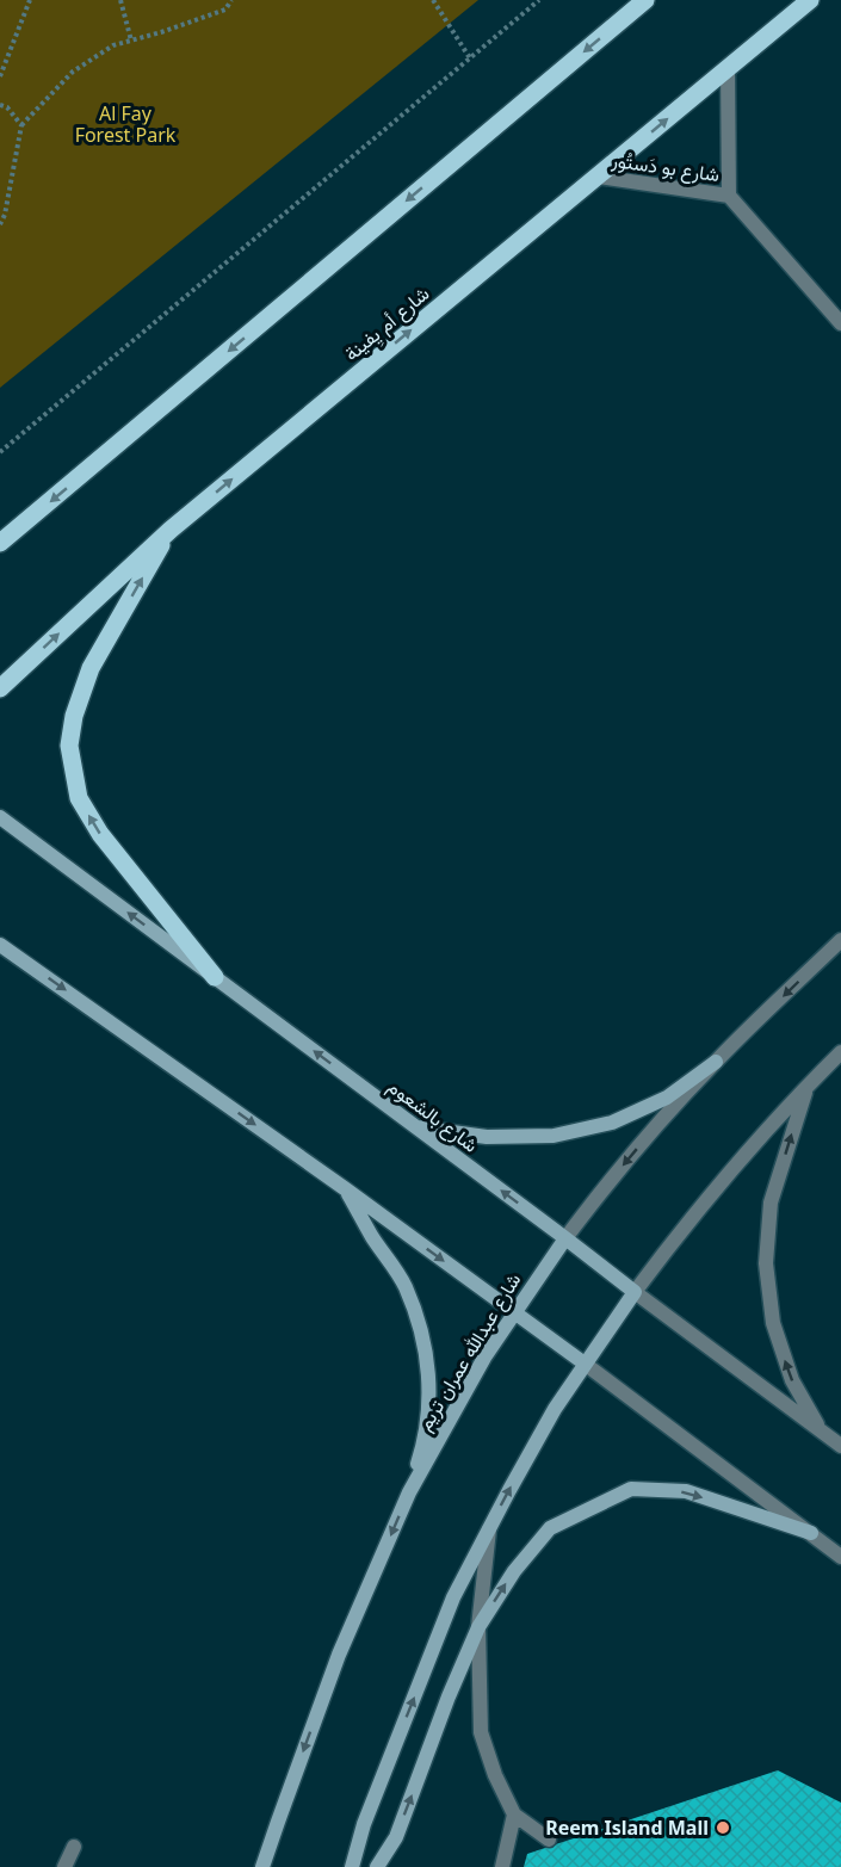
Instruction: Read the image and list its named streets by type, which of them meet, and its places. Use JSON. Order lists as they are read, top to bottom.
{
  "streets": {
    "main road": ["شارع أم يِفينة", "شارع بالشعوم", "شارع عبدالله عمران تريم"],
    "street": ["شارع بو دَستُور"]
  },
  "crossings": [
    ["شارع بو دَستُور", "شارع أم يِفينة"],
    ["شارع بالشعوم", "شارع عبدالله عمران تريم"]
  ],
  "parks": ["Al Fay Forest Park"],
  "places": ["Reem Island Mall"]
}
